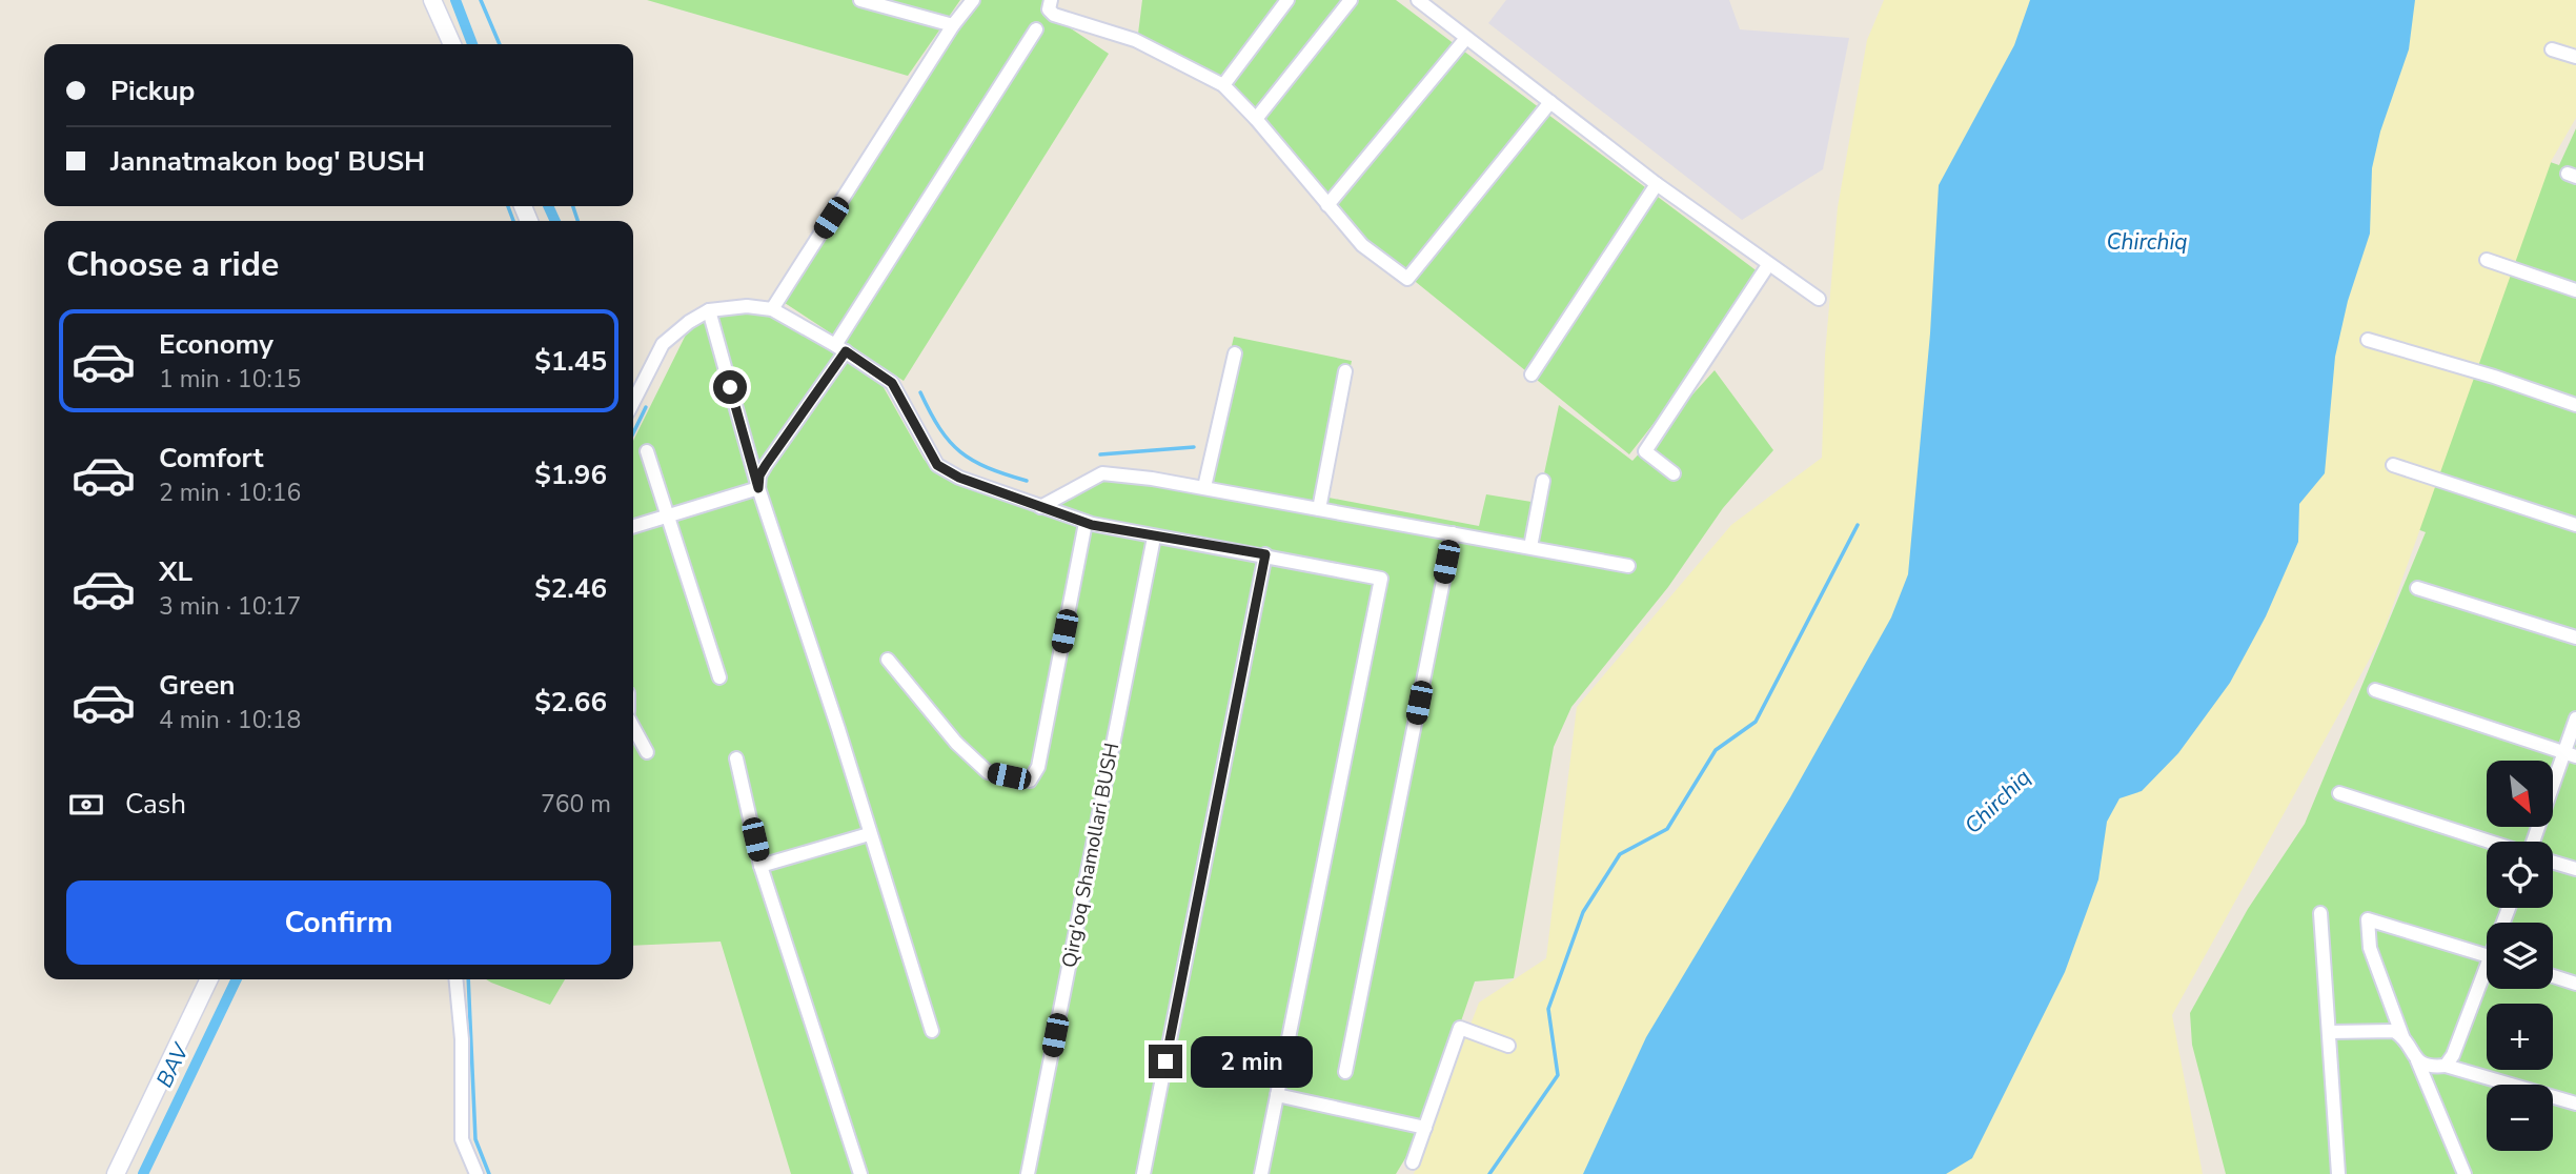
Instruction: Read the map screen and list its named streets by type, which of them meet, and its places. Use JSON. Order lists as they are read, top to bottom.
{
  "streets": {
    "street": ["Qirg'oq Shamollari BUSH"]
  },
  "water": ["Chirchiq", "BAV"],
  "north": "bottom right",
  "page": {
    "banner": ["Pickup", "Jannatmakon bog' BUSH"],
    "heading": "Choose a ride",
    "list": [
      {
        "name": "Economy",
        "note": "1 min · 10:15",
        "value": "$1.45"
      },
      {
        "name": "Comfort",
        "note": "2 min · 10:16",
        "value": "$1.96"
      },
      {
        "name": "XL",
        "note": "3 min · 10:17",
        "value": "$2.46"
      },
      {
        "name": "Green",
        "note": "4 min · 10:18",
        "value": "$2.66"
      }
    ],
    "map_buttons": ["+", "−"],
    "pay": ["Cash", "760 m"],
    "buttons": "Confirm",
    "bubble": "2 min"
  }
}
